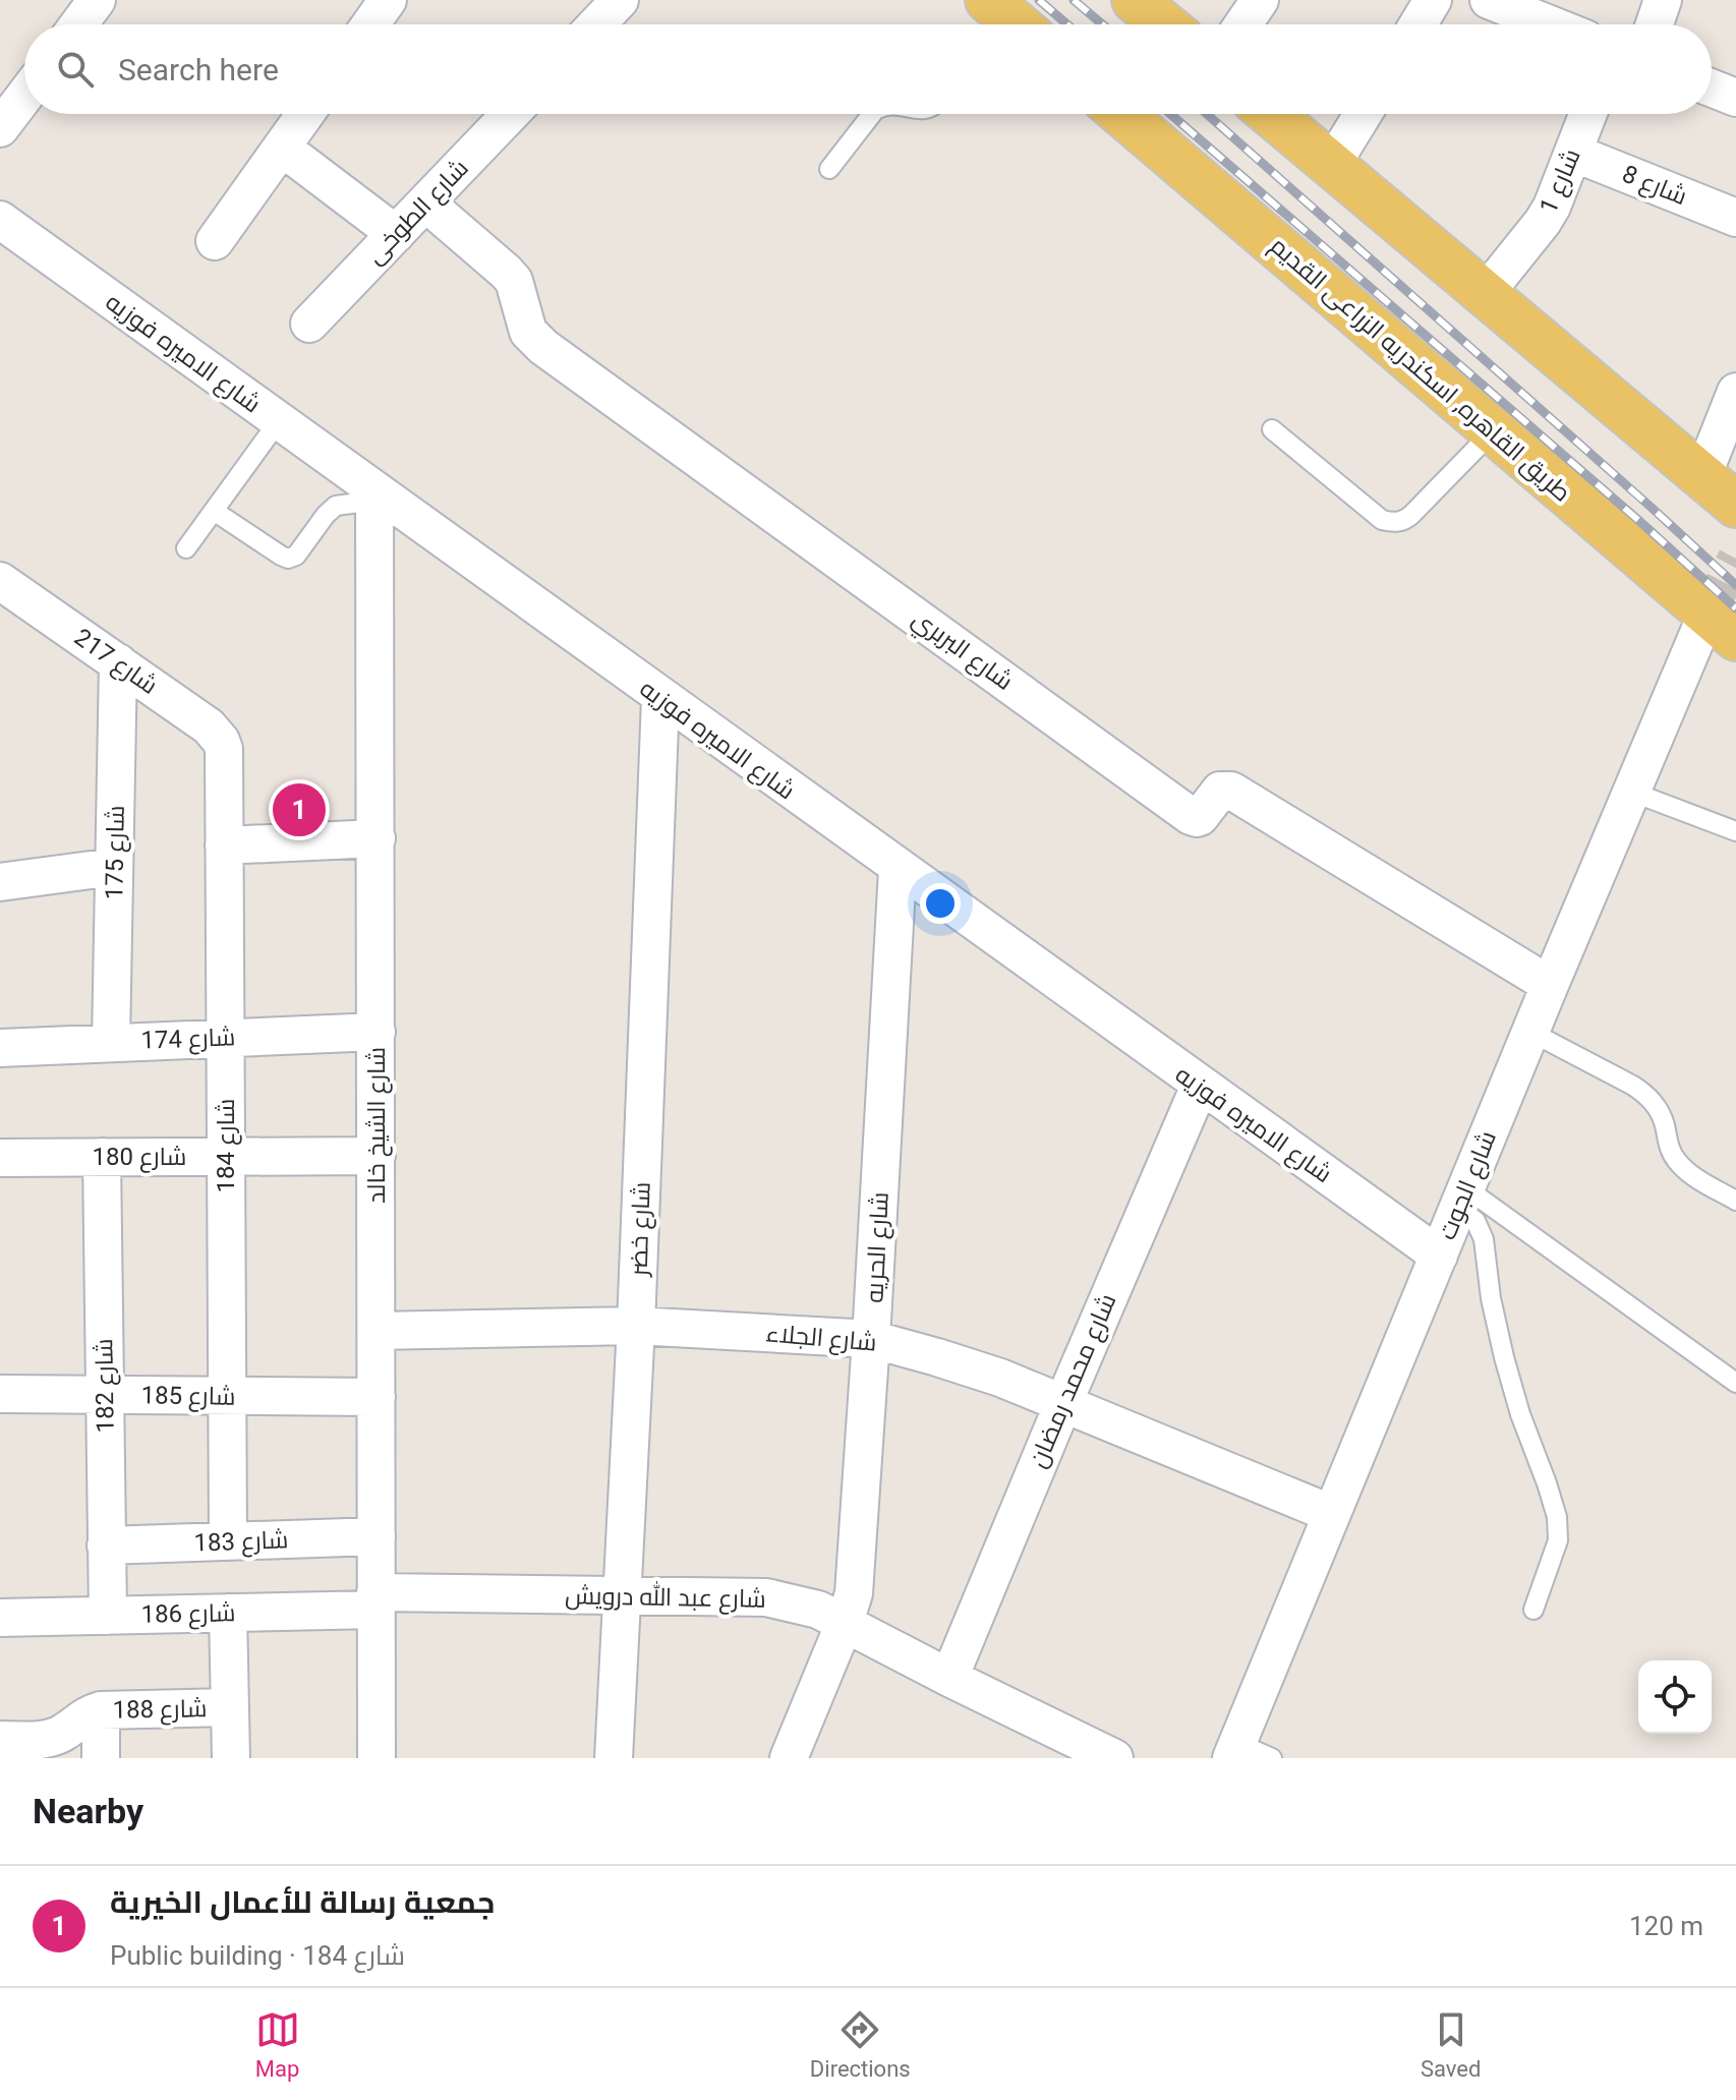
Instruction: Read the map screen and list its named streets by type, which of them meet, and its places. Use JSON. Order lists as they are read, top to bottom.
{
  "streets": {
    "main road": ["طريق القاهره, اسكندريه الزراعى القديم"],
    "street": [
      "شارع 1",
      "شارع 8",
      "شارع الطوخى",
      "شارع الاميره فوزيه",
      "شارع البربري",
      "شارع 217",
      "شارع 175",
      "شارع 174",
      "شارع الشيخ خالد",
      "شارع 184",
      "شارع 180",
      "شارع الجوت",
      "شارع خضر",
      "شارع الحريه",
      "شارع الجلاء",
      "شارع محمد رمضان",
      "شارع 182",
      "شارع 185",
      "شارع 183",
      "شارع عبد الله درويش",
      "شارع 186",
      "شارع 188"
    ]
  },
  "crossings": [
    ["شارع 1", "شارع 8"],
    ["شارع الطوخى", "شارع البربري"],
    ["شارع الاميره فوزيه", "شارع الشيخ خالد"],
    ["شارع الاميره فوزيه", "شارع الجوت"],
    ["شارع الاميره فوزيه", "شارع خضر"],
    ["شارع الاميره فوزيه", "شارع الحريه"],
    ["شارع الاميره فوزيه", "شارع محمد رمضان"],
    ["طريق القاهره, اسكندريه الزراعى القديم", "شارع الجوت"],
    ["شارع البربري", "شارع الجوت"],
    ["شارع 217", "شارع 175"],
    ["شارع 217", "شارع 184"],
    ["شارع 175", "شارع 174"],
    ["شارع 174", "شارع الشيخ خالد"],
    ["شارع 174", "شارع 184"],
    ["شارع الشيخ خالد", "شارع 180"],
    ["شارع الشيخ خالد", "شارع الجلاء"],
    ["شارع الشيخ خالد", "شارع 185"],
    ["شارع الشيخ خالد", "شارع 183"],
    ["شارع الشيخ خالد", "شارع عبد الله درويش"],
    ["شارع الشيخ خالد", "شارع 186"],
    ["شارع 184", "شارع 180"],
    ["شارع 184", "شارع 185"],
    ["شارع 184", "شارع 183"],
    ["شارع 180", "شارع 182"],
    ["شارع الجوت", "شارع الجلاء"],
    ["شارع خضر", "شارع الجلاء"],
    ["شارع خضر", "شارع عبد الله درويش"],
    ["شارع الحريه", "شارع الجلاء"],
    ["شارع الحريه", "شارع عبد الله درويش"],
    ["شارع الجلاء", "شارع محمد رمضان"],
    ["شارع محمد رمضان", "شارع عبد الله درويش"],
    ["شارع 182", "شارع 185"],
    ["شارع 182", "شارع 183"],
    ["شارع 182", "شارع 186"],
    ["شارع عبد الله درويش", "شارع 186"]
  ],
  "page": {
    "search": "Search here",
    "pins": "1",
    "heading": "Nearby",
    "list": [
      {
        "mark": "1",
        "name": "جمعية رسالة للأعمال الخيرية",
        "note": "Public building · شارع 184",
        "value": "120 m"
      }
    ],
    "nav": ["Map", "Directions", "Saved"]
  }
}
